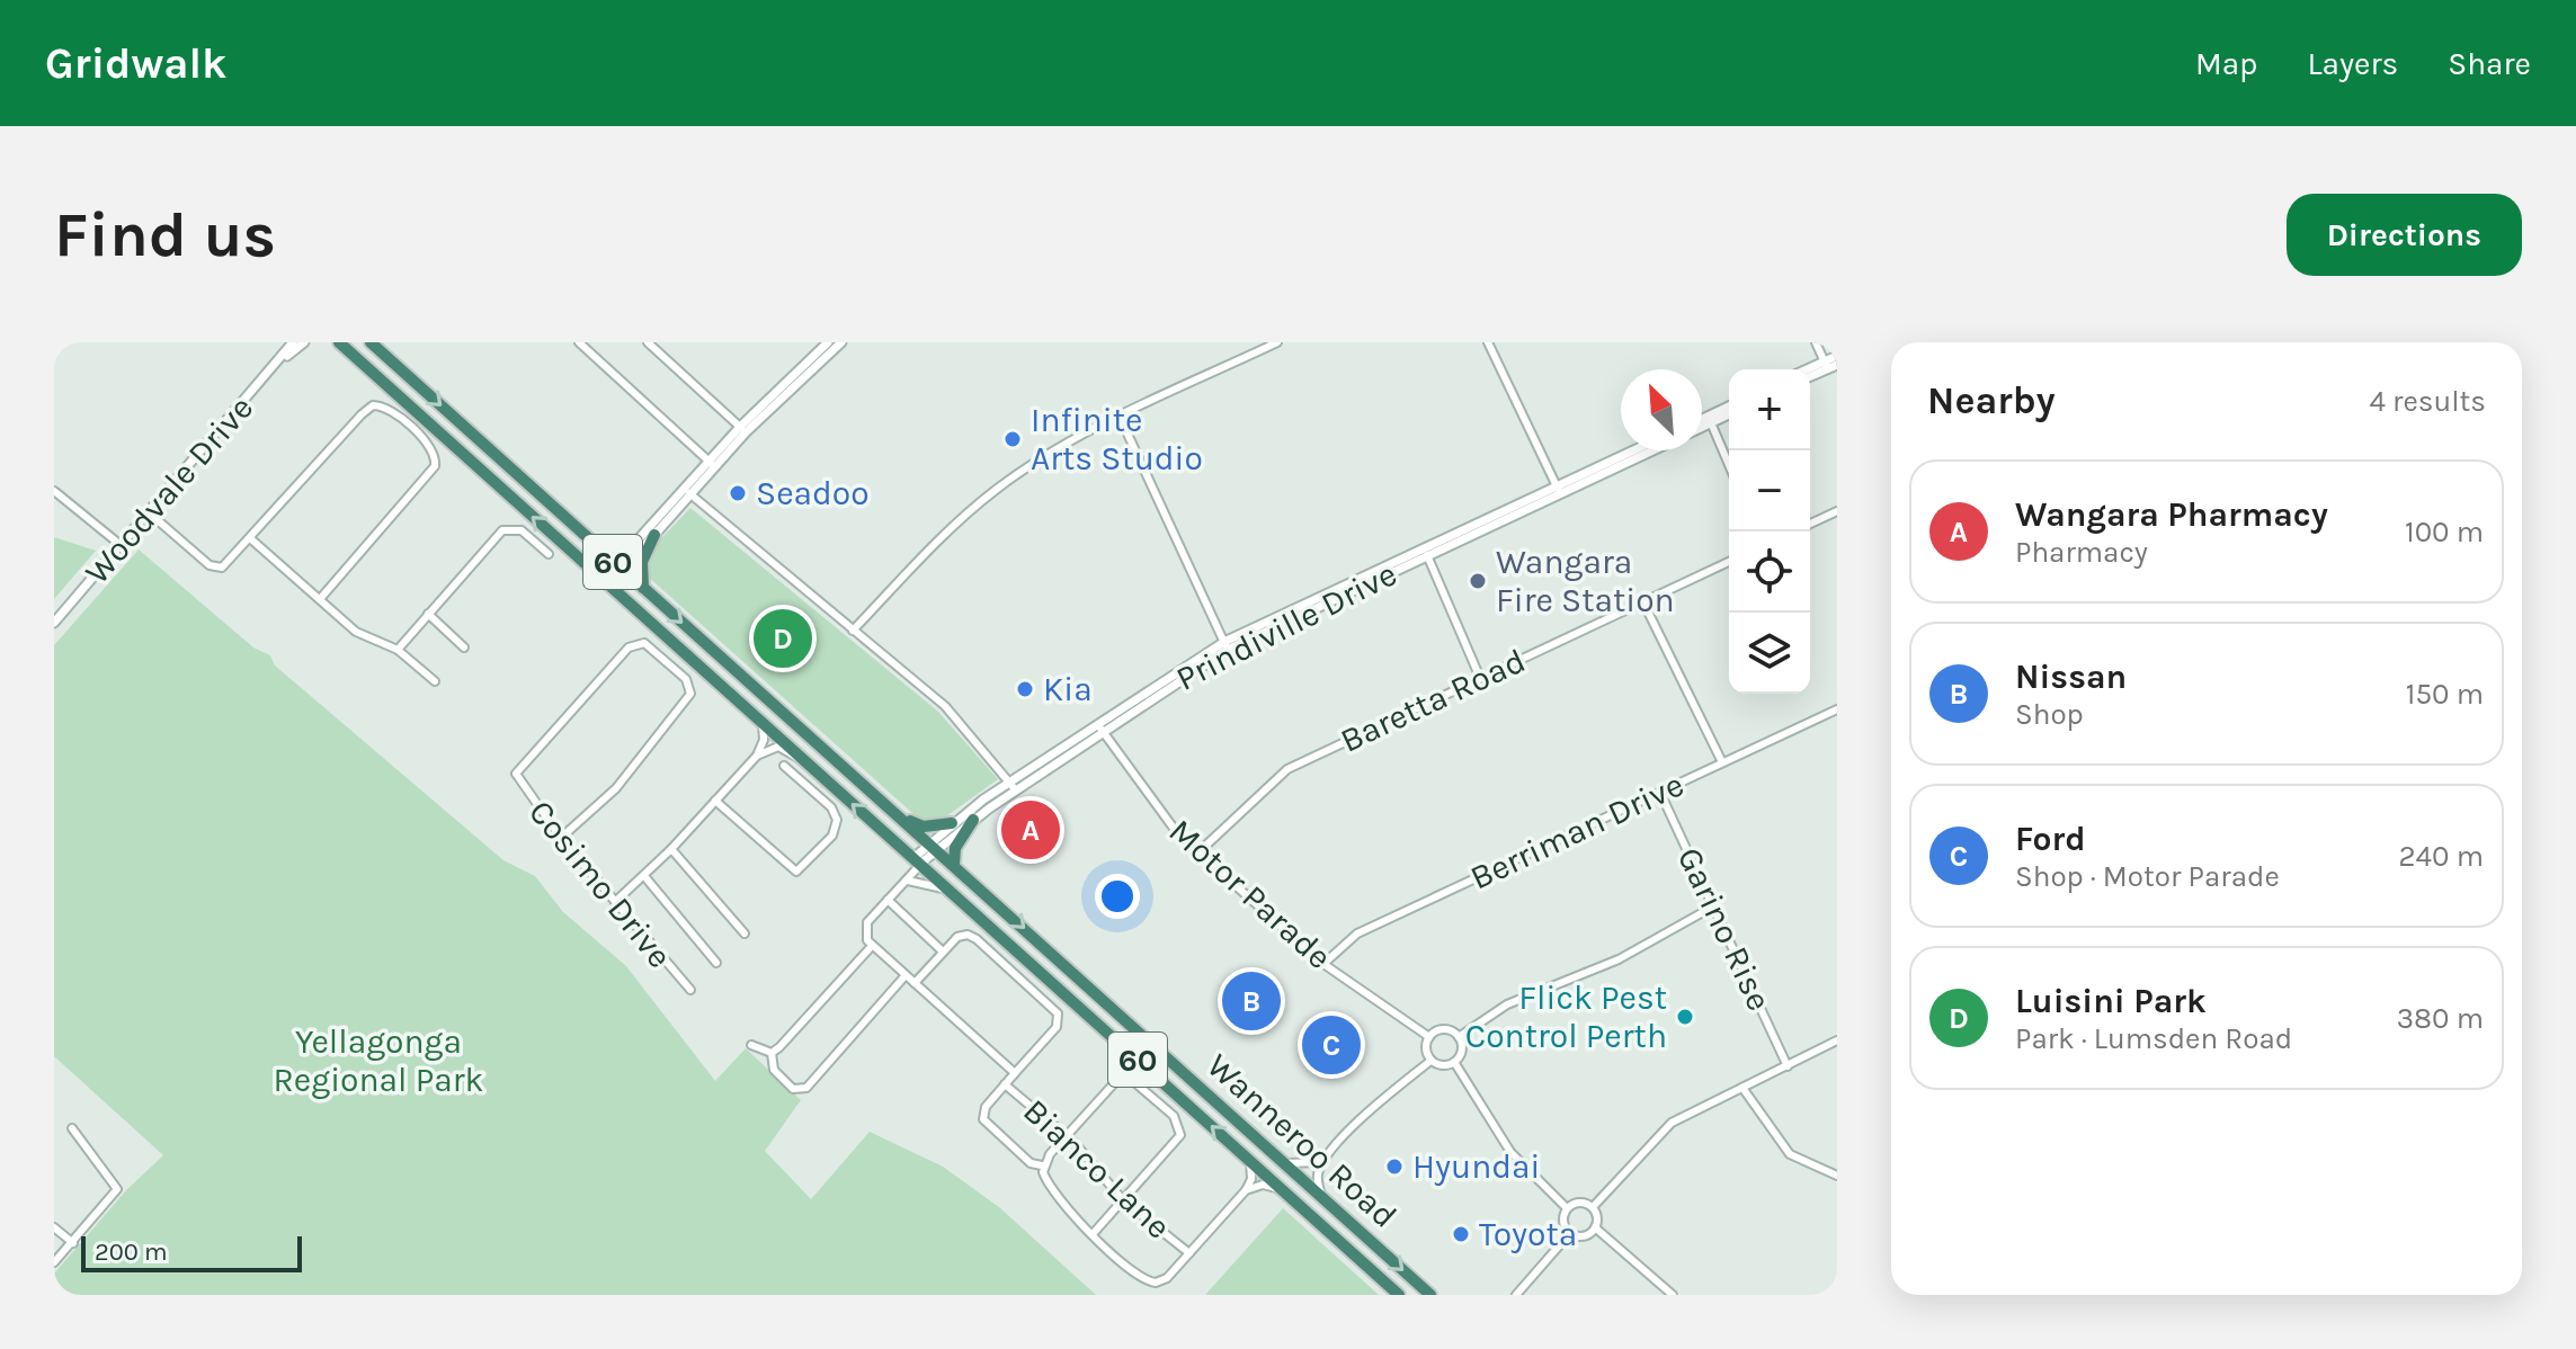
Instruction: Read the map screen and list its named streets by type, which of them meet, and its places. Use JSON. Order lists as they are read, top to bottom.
{
  "streets": {
    "highway": ["60", "Wanneroo Road"],
    "street": [
      "Woodvale Drive",
      "Prindiville Drive",
      "Baretta Road",
      "Berriman Drive",
      "Cosimo Drive",
      "Motor Parade",
      "Garino Rise",
      "Bianco Lane"
    ]
  },
  "crossings": [
    ["Prindiville Drive", "Motor Parade"],
    ["Prindiville Drive", "Wanneroo Road"],
    ["Baretta Road", "Motor Parade"],
    ["Berriman Drive", "Motor Parade"],
    ["Berriman Drive", "Garino Rise"]
  ],
  "parks": ["Yellagonga Regional Park"],
  "places": [
    "Infinite Arts Studio",
    "Seadoo",
    "Wangara Fire Station",
    "Kia",
    "Flick Pest Control Perth",
    "Hyundai",
    "Toyota"
  ],
  "scale_bar": "200 m",
  "north": "top left",
  "page": {
    "header": "Gridwalk",
    "nav": ["Map", "Layers", "Share"],
    "buttons": "Directions",
    "title": "Find us",
    "heading": ["Nearby", "4 results"],
    "map_buttons": ["+", "−"],
    "list": [
      {
        "mark": "A",
        "name": "Wangara Pharmacy",
        "note": "Pharmacy",
        "value": "100 m"
      },
      {
        "mark": "B",
        "name": "Nissan",
        "note": "Shop",
        "value": "150 m"
      },
      {
        "mark": "C",
        "name": "Ford",
        "note": "Shop · Motor Parade",
        "value": "240 m"
      },
      {
        "mark": "D",
        "name": "Luisini Park",
        "note": "Park · Lumsden Road",
        "value": "380 m"
      }
    ],
    "pins": [
      "D",
      "A",
      "B",
      "C"
    ],
    "scale": "200 m"
  }
}
